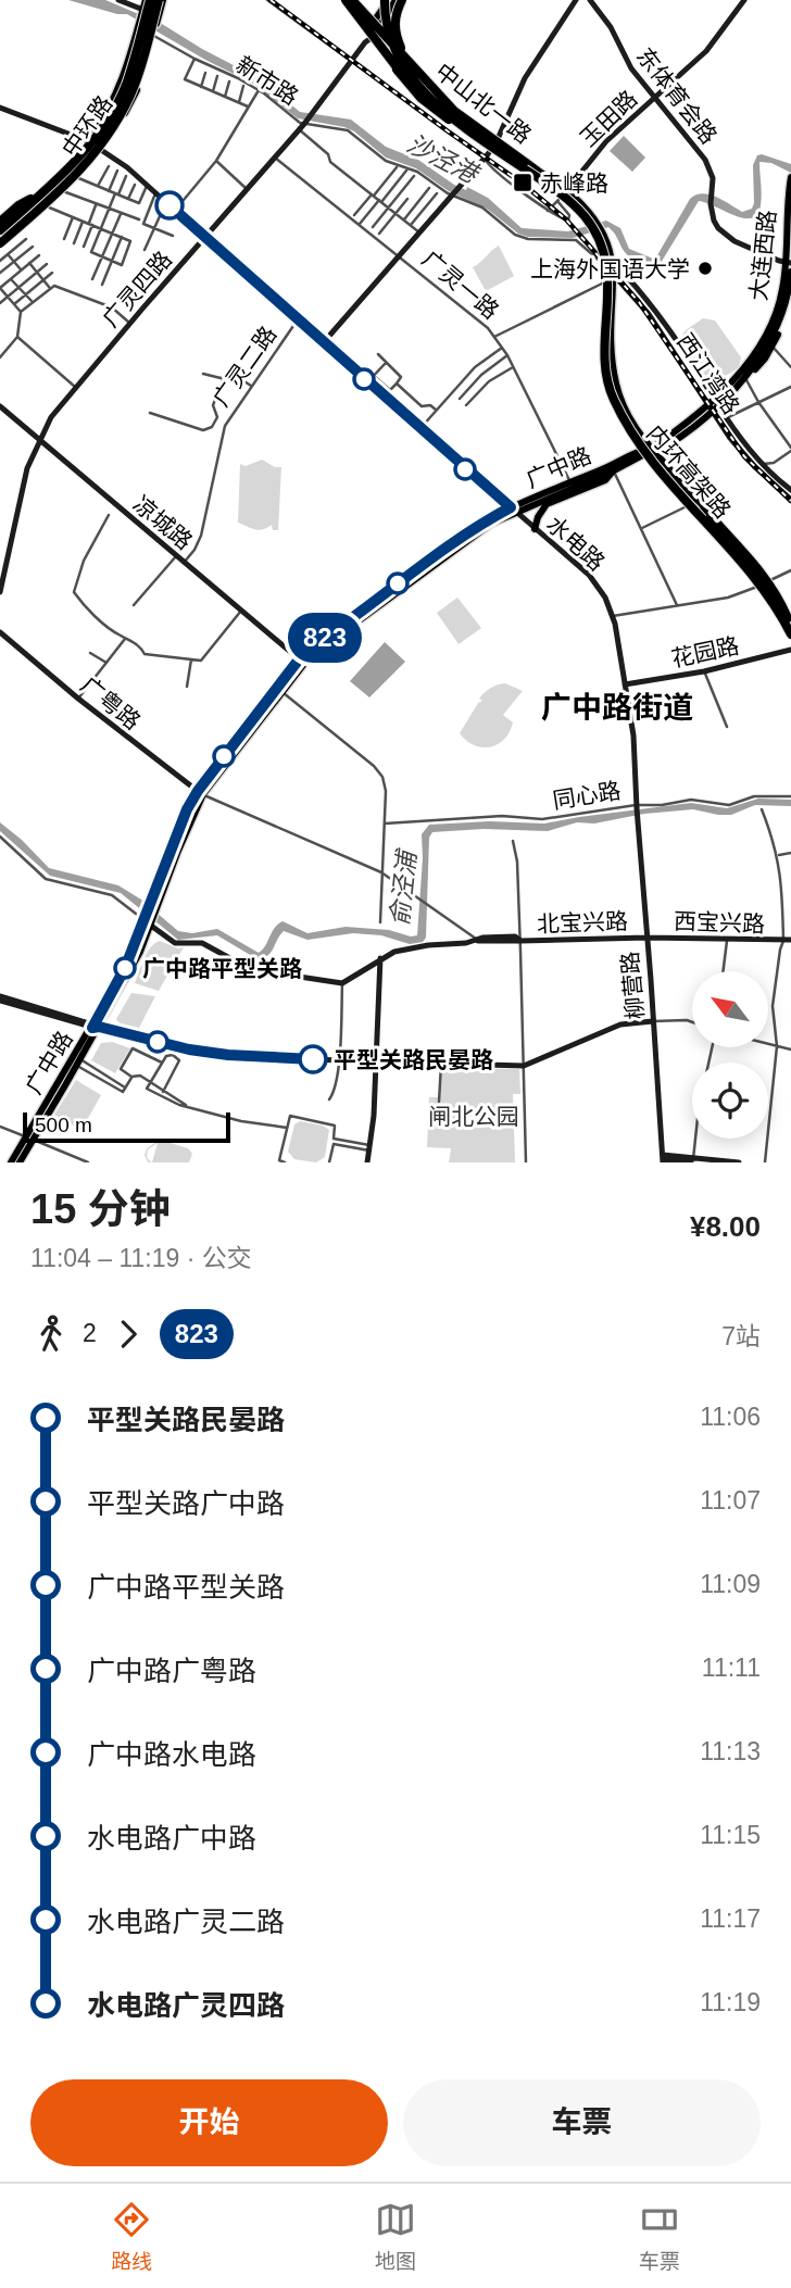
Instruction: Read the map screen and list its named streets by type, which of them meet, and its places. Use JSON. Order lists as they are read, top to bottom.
{
  "streets": {
    "highway": ["中环路", "内环高架路"],
    "main road": [
      "东体育会路",
      "中山北一路",
      "玉田路",
      "大连西路",
      "广灵四路",
      "西江湾路",
      "广中路",
      "凉城路",
      "水电路",
      "花园路",
      "广粤路",
      "北宝兴路",
      "西宝兴路",
      "柳营路"
    ],
    "street": [
      "新市路",
      "广灵一路",
      "广灵二路",
      "同心路"
    ]
  },
  "crossings": [
    ["新市路", "中山北一路"],
    ["新市路", "广灵四路"],
    ["新市路", "西江湾路"],
    ["东体育会路", "玉田路"],
    ["东体育会路", "大连西路"],
    ["中山北一路", "玉田路"],
    ["中山北一路", "广灵四路"],
    ["中山北一路", "西江湾路"],
    ["中山北一路", "广中路"],
    ["中山北一路", "内环高架路"],
    ["玉田路", "内环高架路"],
    ["大连西路", "西江湾路"],
    ["广灵一路", "广灵四路"],
    ["广灵一路", "广中路"],
    ["广灵四路", "凉城路"],
    ["广灵四路", "水电路"],
    ["广灵二路", "凉城路"],
    ["广灵二路", "水电路"],
    ["广中路", "凉城路"],
    ["广中路", "水电路"],
    ["广中路", "广粤路"],
    ["水电路", "花园路"],
    ["水电路", "同心路"],
    ["水电路", "柳营路"],
    ["同心路", "柳营路"],
    ["北宝兴路", "西宝兴路"],
    ["北宝兴路", "柳营路"],
    ["西宝兴路", "柳营路"]
  ],
  "districts": ["广中路街道"],
  "water": ["沙泾港", "俞泾浦"],
  "parks": ["闸北公园"],
  "places": {
    "transit": ["赤峰路"],
    "other": ["上海外国语大学", "广中路平型关路", "平型关路民晏路"]
  },
  "lines": ["bus line 823"],
  "scale_bar": "500 m",
  "north": "top left",
  "page": {
    "on_map": "823",
    "scale": "500 m",
    "heading": ["15 分钟", "11:04 – 11:19 · 公交", "¥8.00"],
    "legs": ["2", "823", "7站"],
    "list": [
      {
        "name": "平型关路民晏路",
        "value": "11:06"
      },
      {
        "name": "平型关路广中路",
        "value": "11:07"
      },
      {
        "name": "广中路平型关路",
        "value": "11:09"
      },
      {
        "name": "广中路广粤路",
        "value": "11:11"
      },
      {
        "name": "广中路水电路",
        "value": "11:13"
      },
      {
        "name": "水电路广中路",
        "value": "11:15"
      },
      {
        "name": "水电路广灵二路",
        "value": "11:17"
      },
      {
        "name": "水电路广灵四路",
        "value": "11:19"
      }
    ],
    "buttons": ["开始", "车票"],
    "tabs": ["路线", "地图", "车票"]
  }
}
